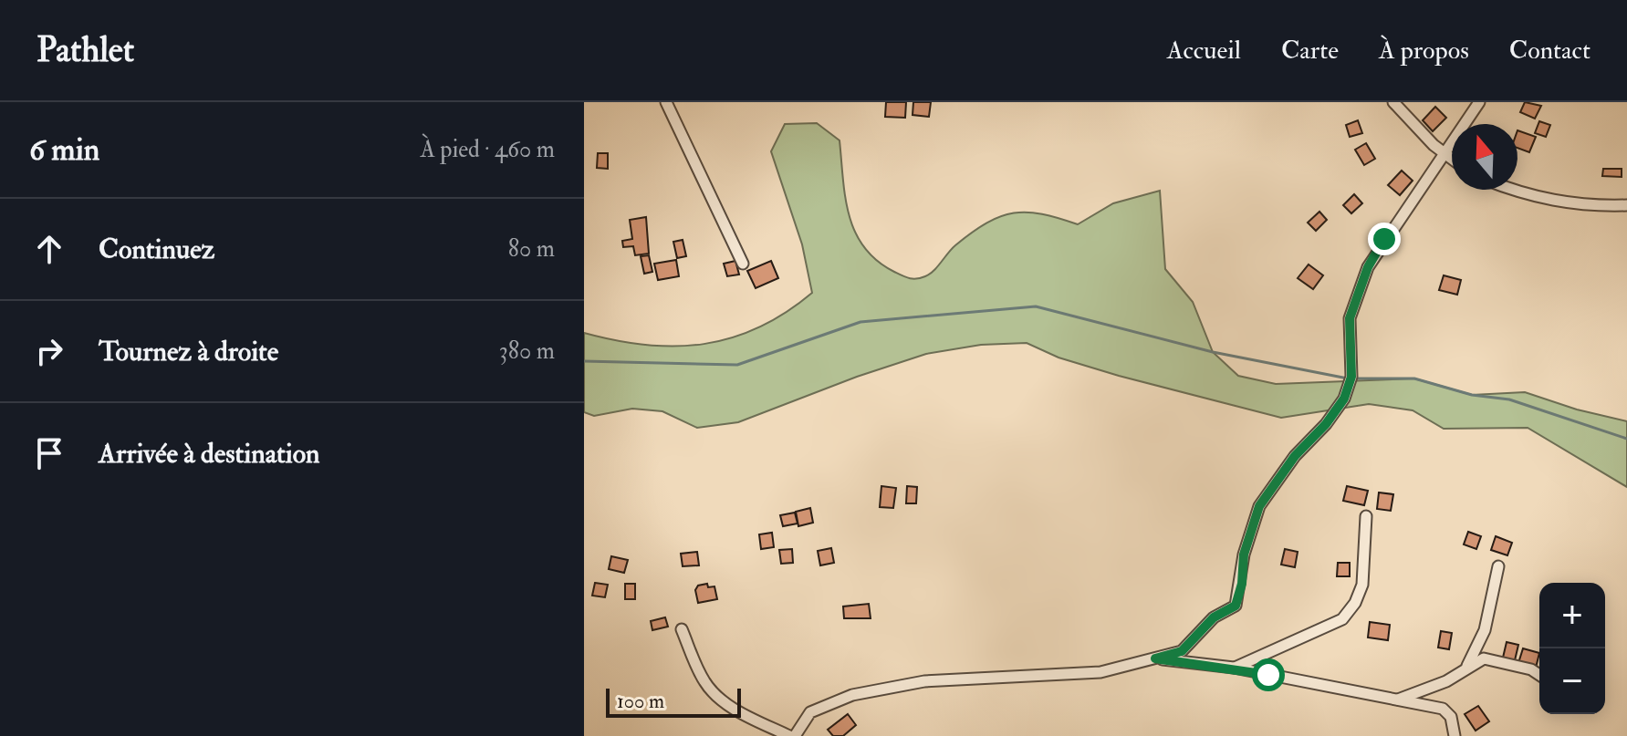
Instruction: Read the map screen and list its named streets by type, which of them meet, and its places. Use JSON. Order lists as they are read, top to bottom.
{
  "scale_bar": "100 m",
  "north": "top",
  "page": {
    "header": "Pathlet",
    "nav": [
      "Accueil",
      "Carte",
      "À propos",
      "Contact"
    ],
    "heading": ["6 min", "À pied · 460 m"],
    "list": [
      ["Continuez", "80 m"],
      ["Tournez à droite", "380 m"],
      "Arrivée à destination"
    ],
    "map_buttons": ["+", "−"],
    "scale": "100 m"
  }
}
